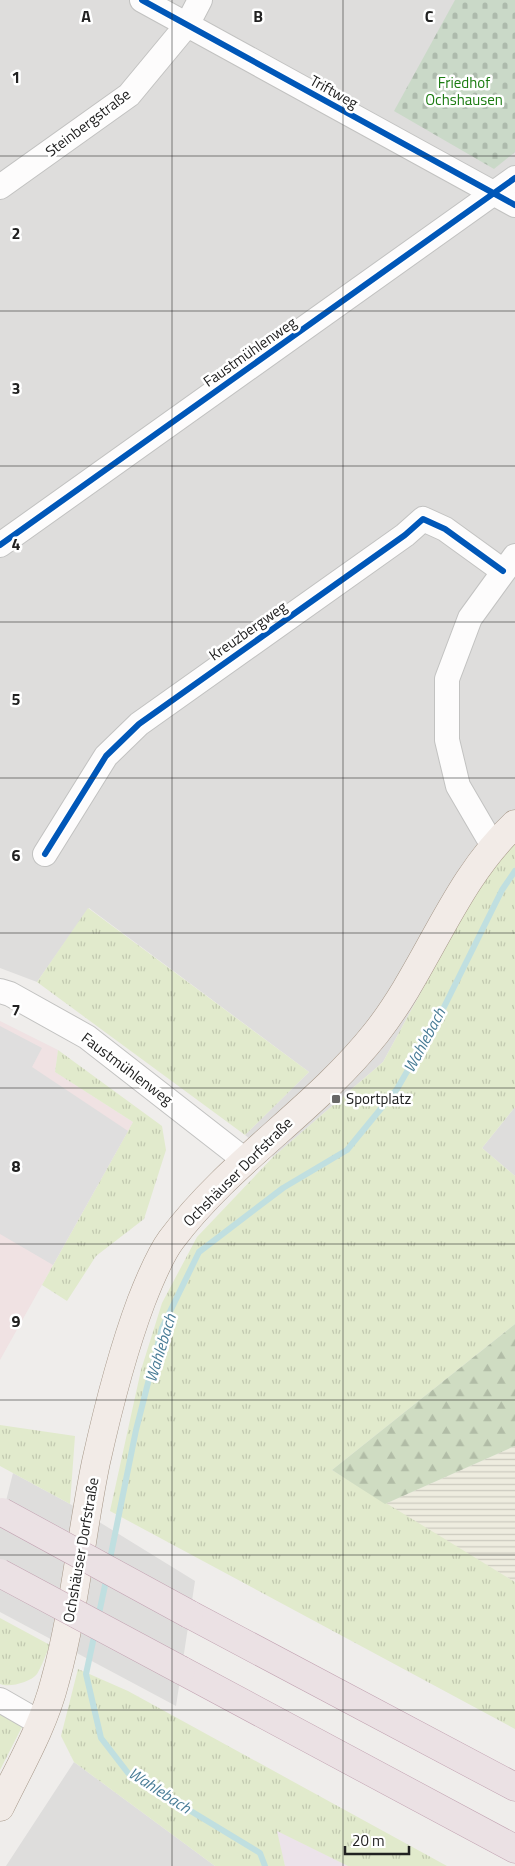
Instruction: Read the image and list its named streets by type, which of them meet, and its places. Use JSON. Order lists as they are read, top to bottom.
{
  "streets": {
    "main road": ["Ochshäuser Dorfstraße"],
    "street": [
      "Triftweg",
      "Steinbergstraße",
      "Faustmühlenweg",
      "Kreuzbergweg"
    ]
  },
  "crossings": [
    ["Triftweg", "Steinbergstraße"],
    ["Triftweg", "Faustmühlenweg"],
    ["Faustmühlenweg", "Ochshäuser Dorfstraße"]
  ],
  "water": ["Wahlebach"],
  "parks": ["Friedhof Ochshausen"],
  "places": {
    "transit": ["Sportplatz"]
  },
  "scale_bar": "20 m",
  "grid": {
    "columns": ["A", "B", "C"],
    "rows": [
      "1",
      "2",
      "3",
      "4",
      "5",
      "6",
      "7",
      "8",
      "9"
    ]
  }
}
